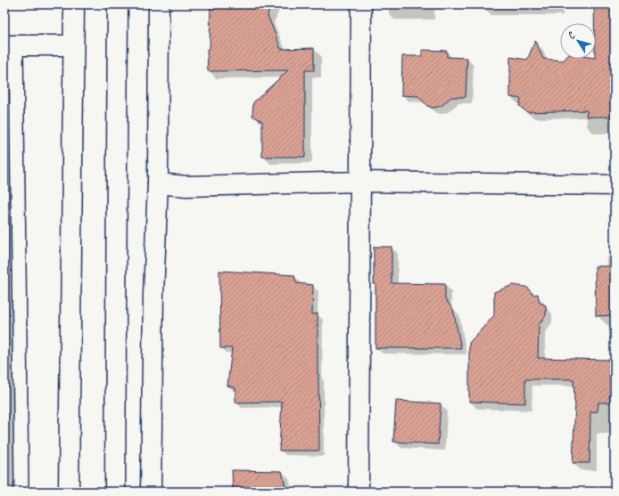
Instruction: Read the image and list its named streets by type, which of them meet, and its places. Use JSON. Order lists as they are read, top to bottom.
{
  "north": "top left"
}
